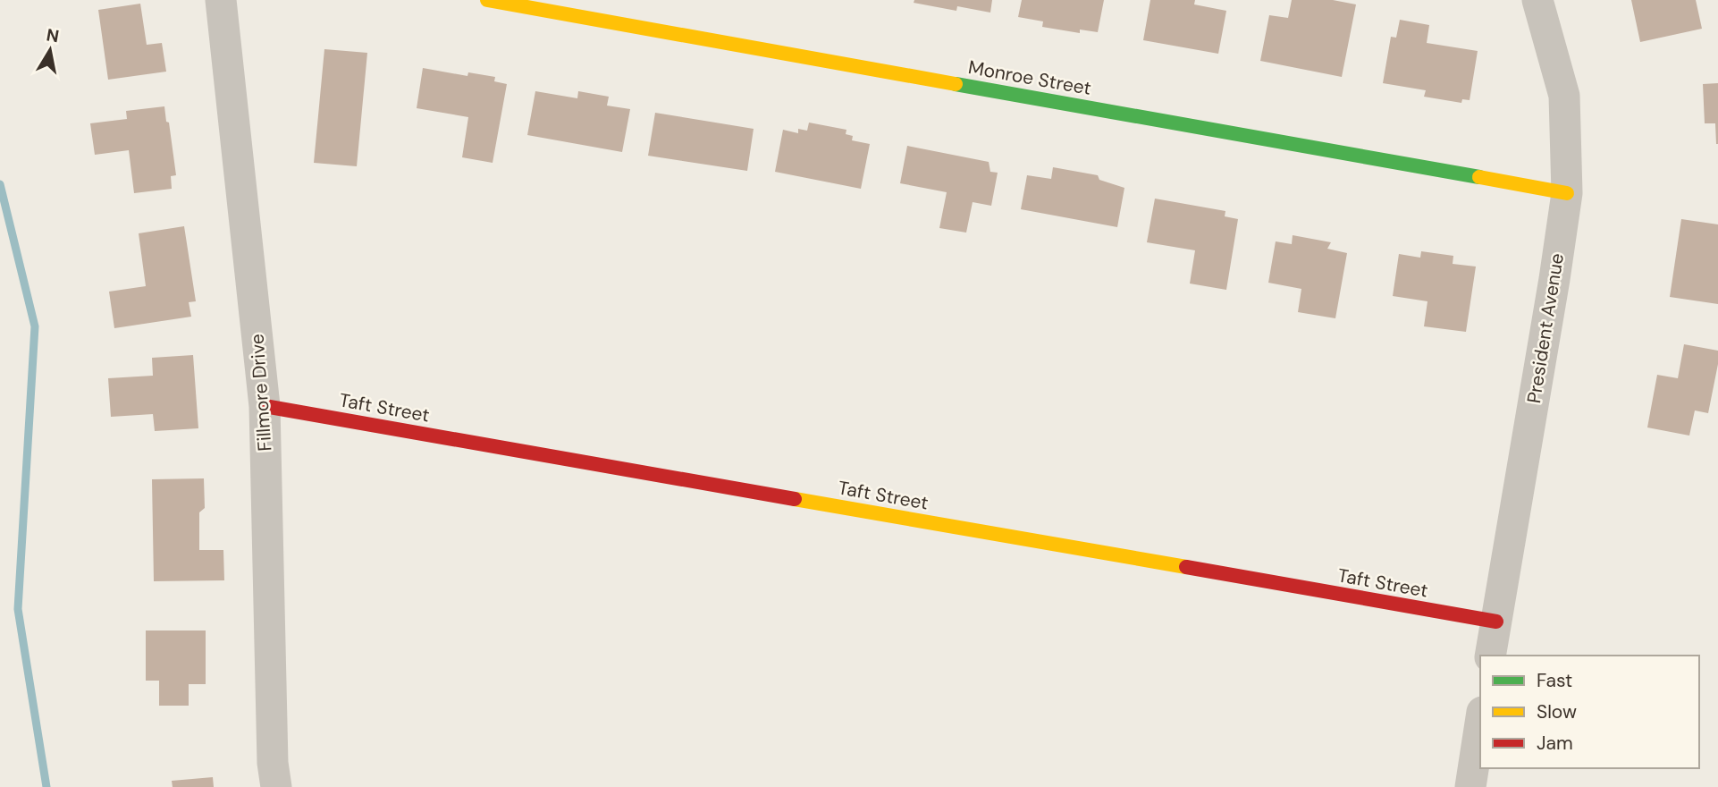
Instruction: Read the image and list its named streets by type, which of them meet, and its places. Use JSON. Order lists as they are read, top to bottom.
{
  "streets": {
    "street": [
      "Monroe Street",
      "President Avenue",
      "Fillmore Drive",
      "Taft Street"
    ]
  },
  "crossings": [
    ["Monroe Street", "President Avenue"],
    ["President Avenue", "Taft Street"],
    ["Fillmore Drive", "Taft Street"]
  ],
  "legend": ["Fast", "Slow", "Jam"],
  "north": "top"
}
